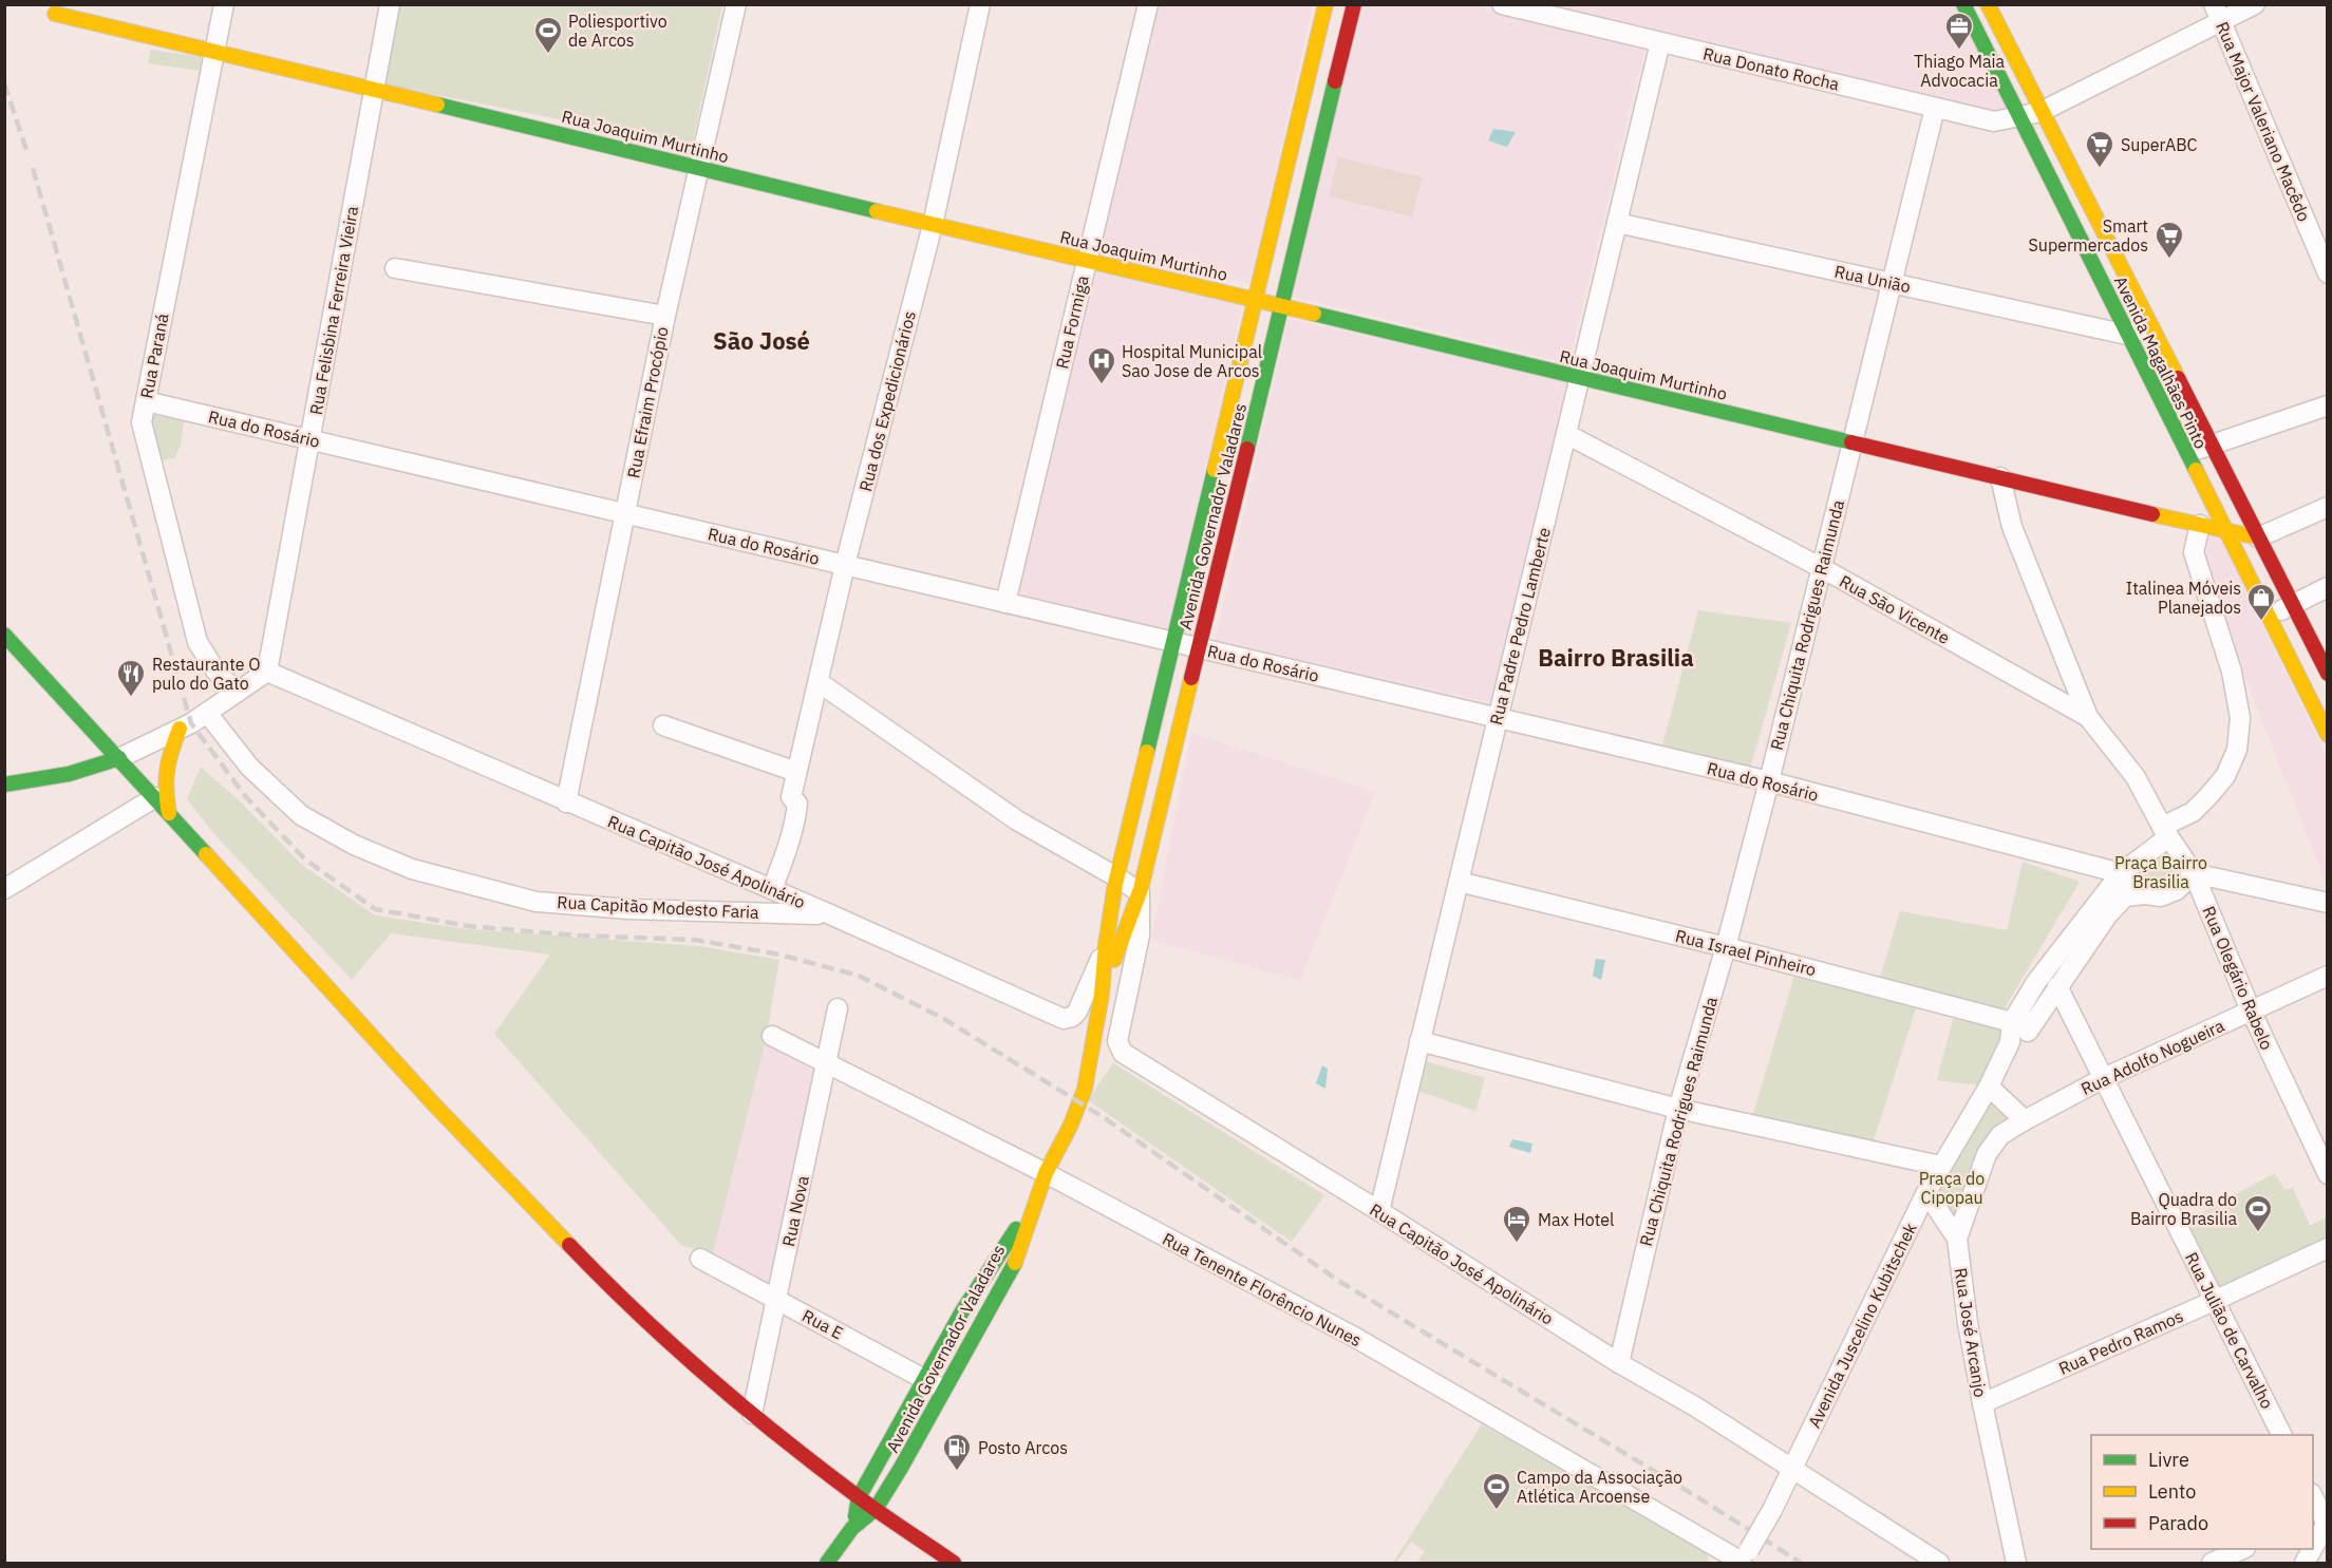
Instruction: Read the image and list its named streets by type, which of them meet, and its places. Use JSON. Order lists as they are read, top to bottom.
{
  "streets": {
    "street": [
      "Rua Donato Rocha",
      "Rua Major Valeriano Macêdo",
      "Rua Joaquim Murtinho",
      "Rua União",
      "Rua Felisbina Ferreira Vieira",
      "Rua Formiga",
      "Rua Paraná",
      "Avenida Magalhães Pinto",
      "Rua dos Expedicionários",
      "Rua Efraim Procópio",
      "Rua do Rosário",
      "Avenida Governador Valadares",
      "Rua São Vicente",
      "Rua Chiquita Rodrigues Raimunda",
      "Rua Padre Pedro Lamberte",
      "Rua Capitão José Apolinário",
      "Rua Capitão Modesto Faria",
      "Rua Israel Pinheiro",
      "Rua Olegário Rabelo",
      "Rua Adolfo Nogueira",
      "Rua Nova",
      "Rua Tenente Florêncio Nunes",
      "Rua E",
      "Avenida Juscelino Kubitschek",
      "Rua Julião de Carvalho",
      "Rua José Arcanjo",
      "Rua Pedro Ramos"
    ]
  },
  "crossings": [
    ["Rua Donato Rocha", "Rua Major Valeriano Macêdo"],
    ["Rua Donato Rocha", "Avenida Magalhães Pinto"],
    ["Rua Donato Rocha", "Rua Chiquita Rodrigues Raimunda"],
    ["Rua Donato Rocha", "Rua Padre Pedro Lamberte"],
    ["Rua Joaquim Murtinho", "Rua Felisbina Ferreira Vieira"],
    ["Rua Joaquim Murtinho", "Rua Formiga"],
    ["Rua Joaquim Murtinho", "Rua Paraná"],
    ["Rua Joaquim Murtinho", "Avenida Magalhães Pinto"],
    ["Rua Joaquim Murtinho", "Rua dos Expedicionários"],
    ["Rua Joaquim Murtinho", "Rua Efraim Procópio"],
    ["Rua Joaquim Murtinho", "Avenida Governador Valadares"],
    ["Rua Joaquim Murtinho", "Rua Chiquita Rodrigues Raimunda"],
    ["Rua Joaquim Murtinho", "Rua Padre Pedro Lamberte"],
    ["Rua Joaquim Murtinho", "Rua Olegário Rabelo"],
    ["Rua União", "Avenida Magalhães Pinto"],
    ["Rua União", "Rua Chiquita Rodrigues Raimunda"],
    ["Rua União", "Rua Padre Pedro Lamberte"],
    ["Rua Felisbina Ferreira Vieira", "Rua do Rosário"],
    ["Rua Felisbina Ferreira Vieira", "Rua Capitão José Apolinário"],
    ["Rua Formiga", "Rua do Rosário"],
    ["Rua Paraná", "Rua do Rosário"],
    ["Rua dos Expedicionários", "Rua do Rosário"],
    ["Rua dos Expedicionários", "Rua Capitão José Apolinário"],
    ["Rua Efraim Procópio", "Rua do Rosário"],
    ["Rua Efraim Procópio", "Rua Capitão José Apolinário"],
    ["Rua do Rosário", "Avenida Governador Valadares"],
    ["Rua do Rosário", "Rua Chiquita Rodrigues Raimunda"],
    ["Rua do Rosário", "Rua Padre Pedro Lamberte"],
    ["Rua do Rosário", "Avenida Juscelino Kubitschek"],
    ["Avenida Governador Valadares", "Rua Capitão José Apolinário"],
    ["Avenida Governador Valadares", "Rua Tenente Florêncio Nunes"],
    ["Avenida Governador Valadares", "Rua E"],
    ["Rua São Vicente", "Rua Chiquita Rodrigues Raimunda"],
    ["Rua São Vicente", "Rua Padre Pedro Lamberte"],
    ["Rua São Vicente", "Rua Olegário Rabelo"],
    ["Rua Chiquita Rodrigues Raimunda", "Rua Capitão José Apolinário"],
    ["Rua Chiquita Rodrigues Raimunda", "Rua Israel Pinheiro"],
    ["Rua Padre Pedro Lamberte", "Rua Capitão José Apolinário"],
    ["Rua Padre Pedro Lamberte", "Rua Israel Pinheiro"],
    ["Rua Capitão José Apolinário", "Rua Capitão Modesto Faria"],
    ["Rua Capitão José Apolinário", "Avenida Juscelino Kubitschek"],
    ["Rua Israel Pinheiro", "Avenida Juscelino Kubitschek"],
    ["Rua Olegário Rabelo", "Rua Adolfo Nogueira"],
    ["Rua Olegário Rabelo", "Avenida Juscelino Kubitschek"],
    ["Rua Adolfo Nogueira", "Rua Julião de Carvalho"],
    ["Rua Adolfo Nogueira", "Rua José Arcanjo"],
    ["Rua Nova", "Rua Tenente Florêncio Nunes"],
    ["Rua Nova", "Rua E"],
    ["Rua Tenente Florêncio Nunes", "Avenida Juscelino Kubitschek"],
    ["Avenida Juscelino Kubitschek", "Rua Julião de Carvalho"],
    ["Rua Julião de Carvalho", "Rua Pedro Ramos"],
    ["Rua José Arcanjo", "Rua Pedro Ramos"]
  ],
  "districts": ["São José", "Bairro Brasilia"],
  "parks": ["Praça Bairro Brasilia", "Praça do Cipopau"],
  "places": {
    "office": ["Thiago Maia Advocacia"],
    "sports": ["Poliesportivo de Arcos", "Quadra do Bairro Brasilia", "Campo da Associação Atlética Arcoense"],
    "supermarket": ["SuperABC", "Smart Supermercados"],
    "hospital": ["Hospital Municipal Sao Jose de Arcos"],
    "shop": ["Italinea Móveis Planejados"],
    "restaurant": ["Restaurante O pulo do Gato"],
    "hotel": ["Max Hotel"],
    "fuel station": ["Posto Arcos"]
  },
  "legend": ["Livre", "Lento", "Parado"]
}
